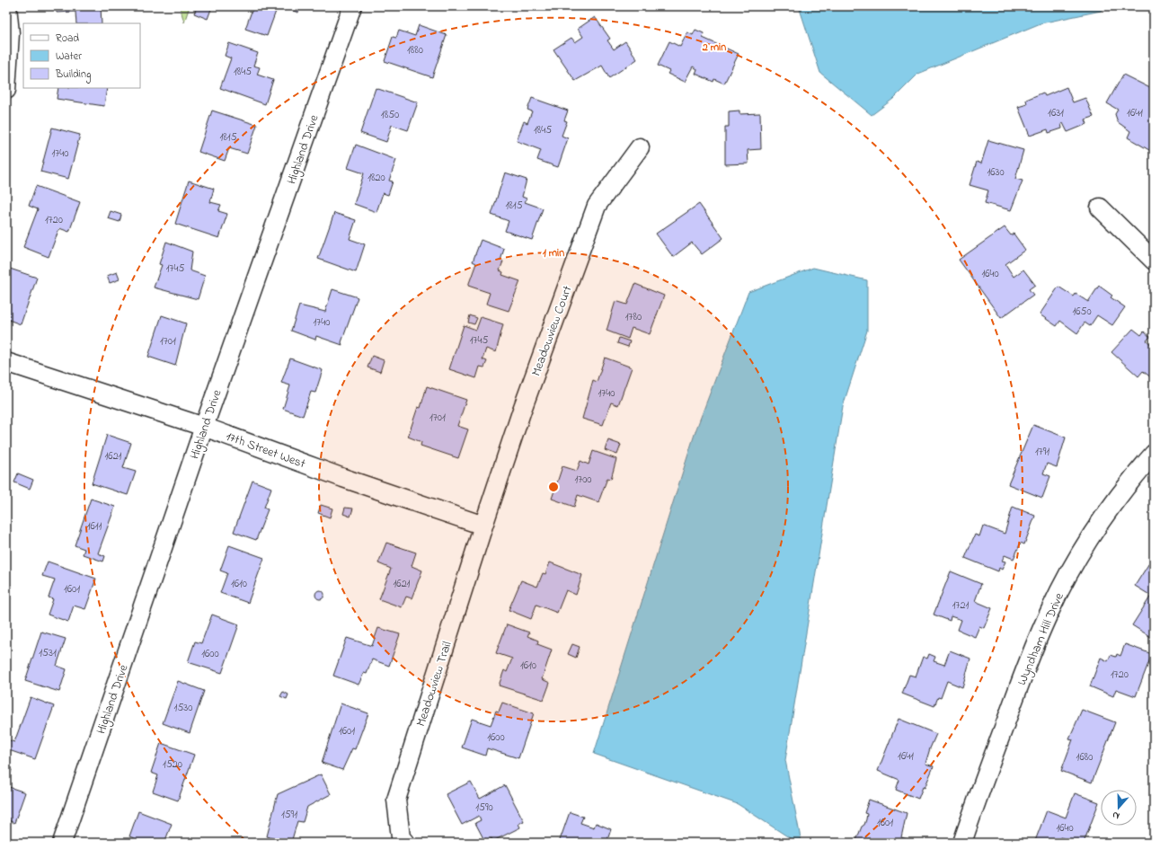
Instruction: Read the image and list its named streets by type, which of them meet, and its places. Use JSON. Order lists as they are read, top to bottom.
{
  "streets": {
    "street": [
      "Highland Drive",
      "Meadowview Court",
      "17th Street West",
      "Wyndham Hill Drive",
      "Meadowview Trail"
    ]
  },
  "crossings": [
    ["Highland Drive", "17th Street West"],
    ["Meadowview Court", "17th Street West"],
    ["Meadowview Court", "Meadowview Trail"],
    ["17th Street West", "Meadowview Trail"]
  ],
  "house_numbers": [
    "1880",
    "1845",
    "1631",
    "1641",
    "1850",
    "1845",
    "1815",
    "1740",
    "1630",
    "1820",
    "1815",
    "1720",
    "1745",
    "1640",
    "1650",
    "1780",
    "1740",
    "1745",
    "1701",
    "1740",
    "1701",
    "1791",
    "1621",
    "1700",
    "1611",
    "1610",
    "1621",
    "1601",
    "1721",
    "1531",
    "1600",
    "1610",
    "1720",
    "1530",
    "1601",
    "1600",
    "1641",
    "1680",
    "1520",
    "1590",
    "1591",
    "1601",
    "1640"
  ],
  "legend": ["Road", "Water", "Building"],
  "north": "bottom",
  "rings": ["2 min", "1 min"]
}
